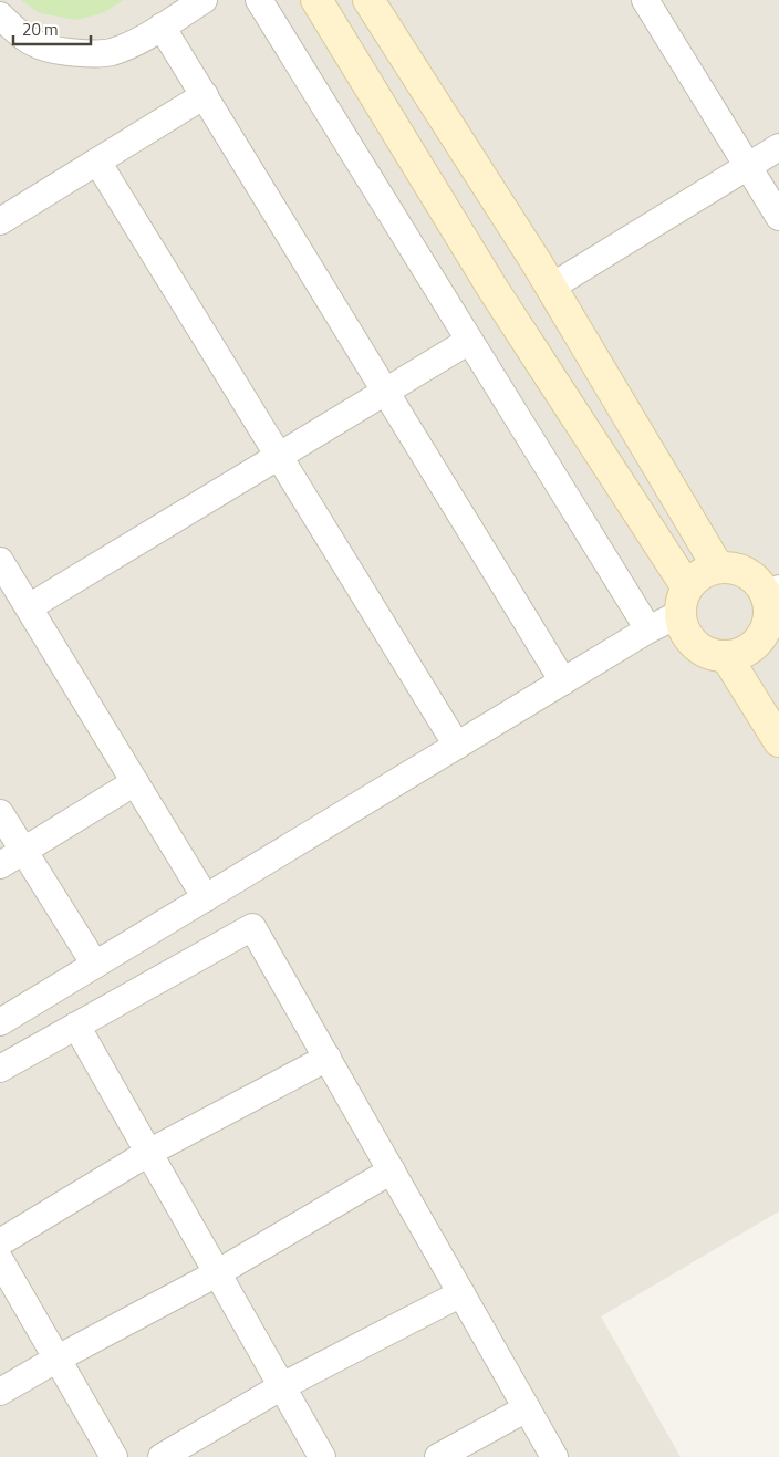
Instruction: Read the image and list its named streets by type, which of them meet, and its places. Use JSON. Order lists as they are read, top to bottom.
{
  "scale_bar": "20 m"
}
